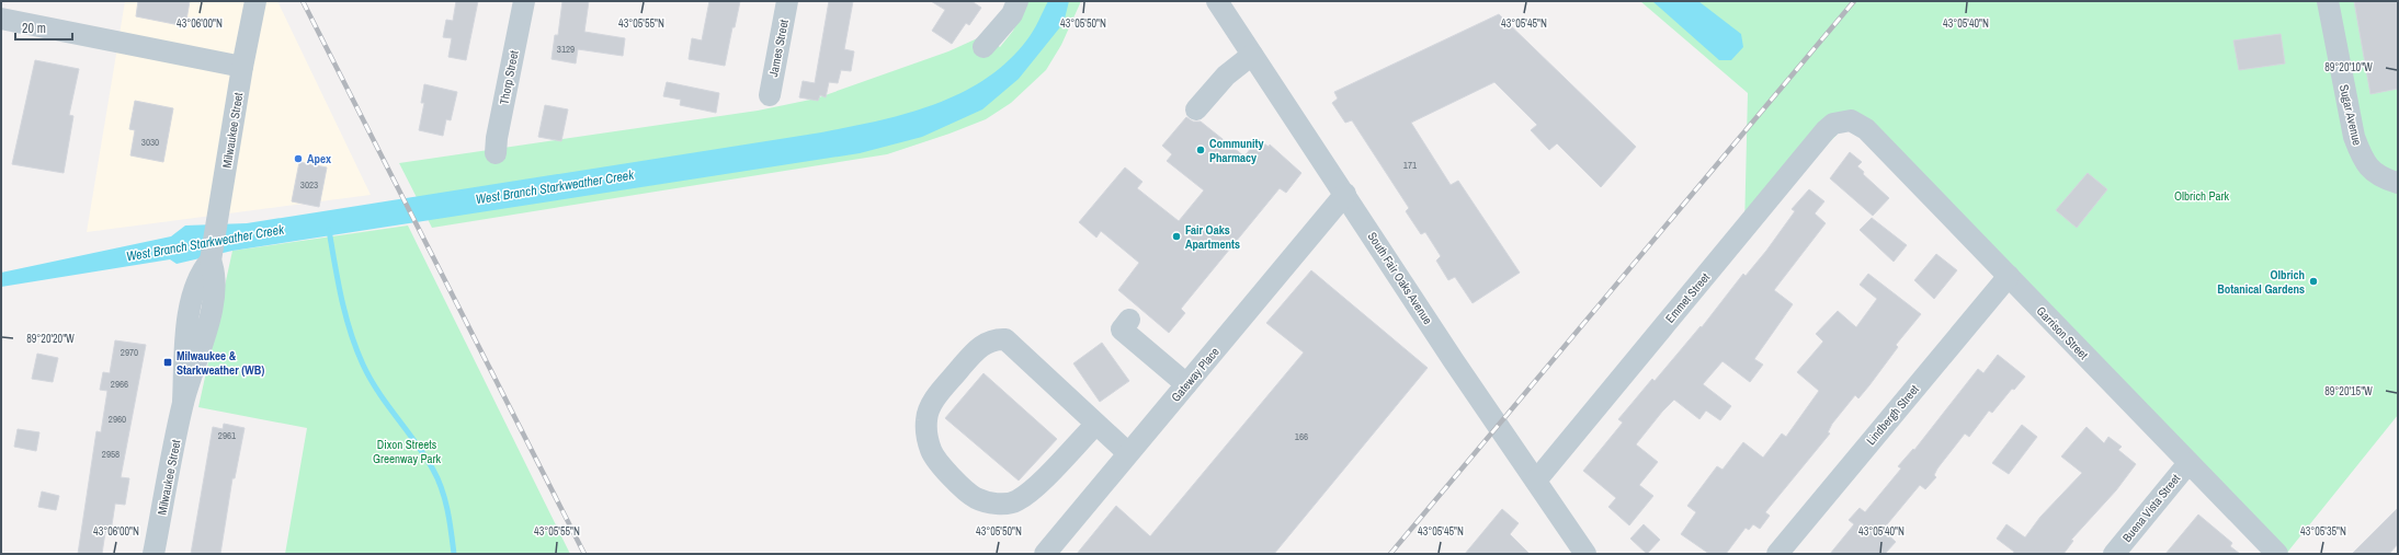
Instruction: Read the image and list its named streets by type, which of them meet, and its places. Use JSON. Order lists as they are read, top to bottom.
{
  "streets": {
    "street": [
      "James Street",
      "Thorp Street",
      "Sugar Avenue",
      "Milwaukee Street",
      "South Fair Oaks Avenue",
      "Emmet Street",
      "Garrison Street",
      "Gateway Place",
      "Lindbergh Street",
      "Buena Vista Street"
    ]
  },
  "crossings": [
    ["South Fair Oaks Avenue", "Emmet Street"],
    ["South Fair Oaks Avenue", "Gateway Place"],
    ["Emmet Street", "Garrison Street"],
    ["Garrison Street", "Lindbergh Street"],
    ["Garrison Street", "Buena Vista Street"]
  ],
  "water": ["West Branch Starkweather Creek"],
  "parks": ["Olbrich Park", "Dixon Streets Greenway Park"],
  "places": {
    "other": [
      "Community Pharmacy",
      "Apex",
      "Fair Oaks Apartments",
      "Olbrich Botanical Gardens"
    ],
    "transit": ["Milwaukee & Starkweather (WB)"]
  },
  "house_numbers": [
    "3129",
    "3030",
    "171",
    "3023",
    "2970",
    "2966",
    "2960",
    "2961",
    "166",
    "2958"
  ],
  "scale_bar": "20 m",
  "coordinates": [
    "43°06'00\"N",
    "43°05'55\"N",
    "43°05'50\"N",
    "43°05'45\"N",
    "43°05'40\"N",
    "89°20'10\"W",
    "89°20'20\"W",
    "89°20'15\"W",
    "43°05'35\"N"
  ]
}
